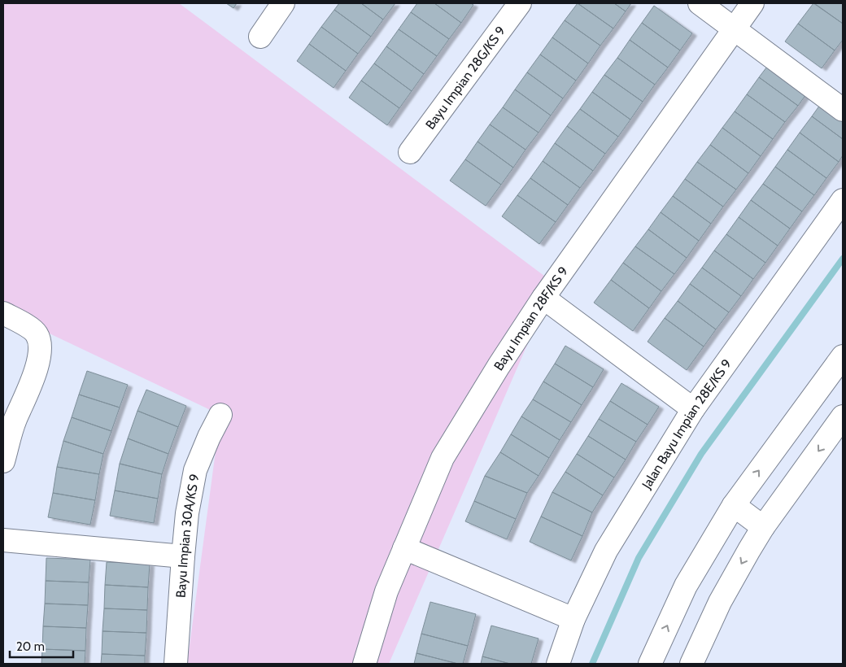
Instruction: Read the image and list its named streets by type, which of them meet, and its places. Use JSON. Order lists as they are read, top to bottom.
{
  "streets": {
    "street": [
      "Bayu Impian 28G/KS 9",
      "Bayu Impian 28F/KS 9",
      "Jalan Bayu Impian 28E/KS 9",
      "Bayu Impian 30A/KS 9"
    ]
  },
  "scale_bar": "20 m"
}
